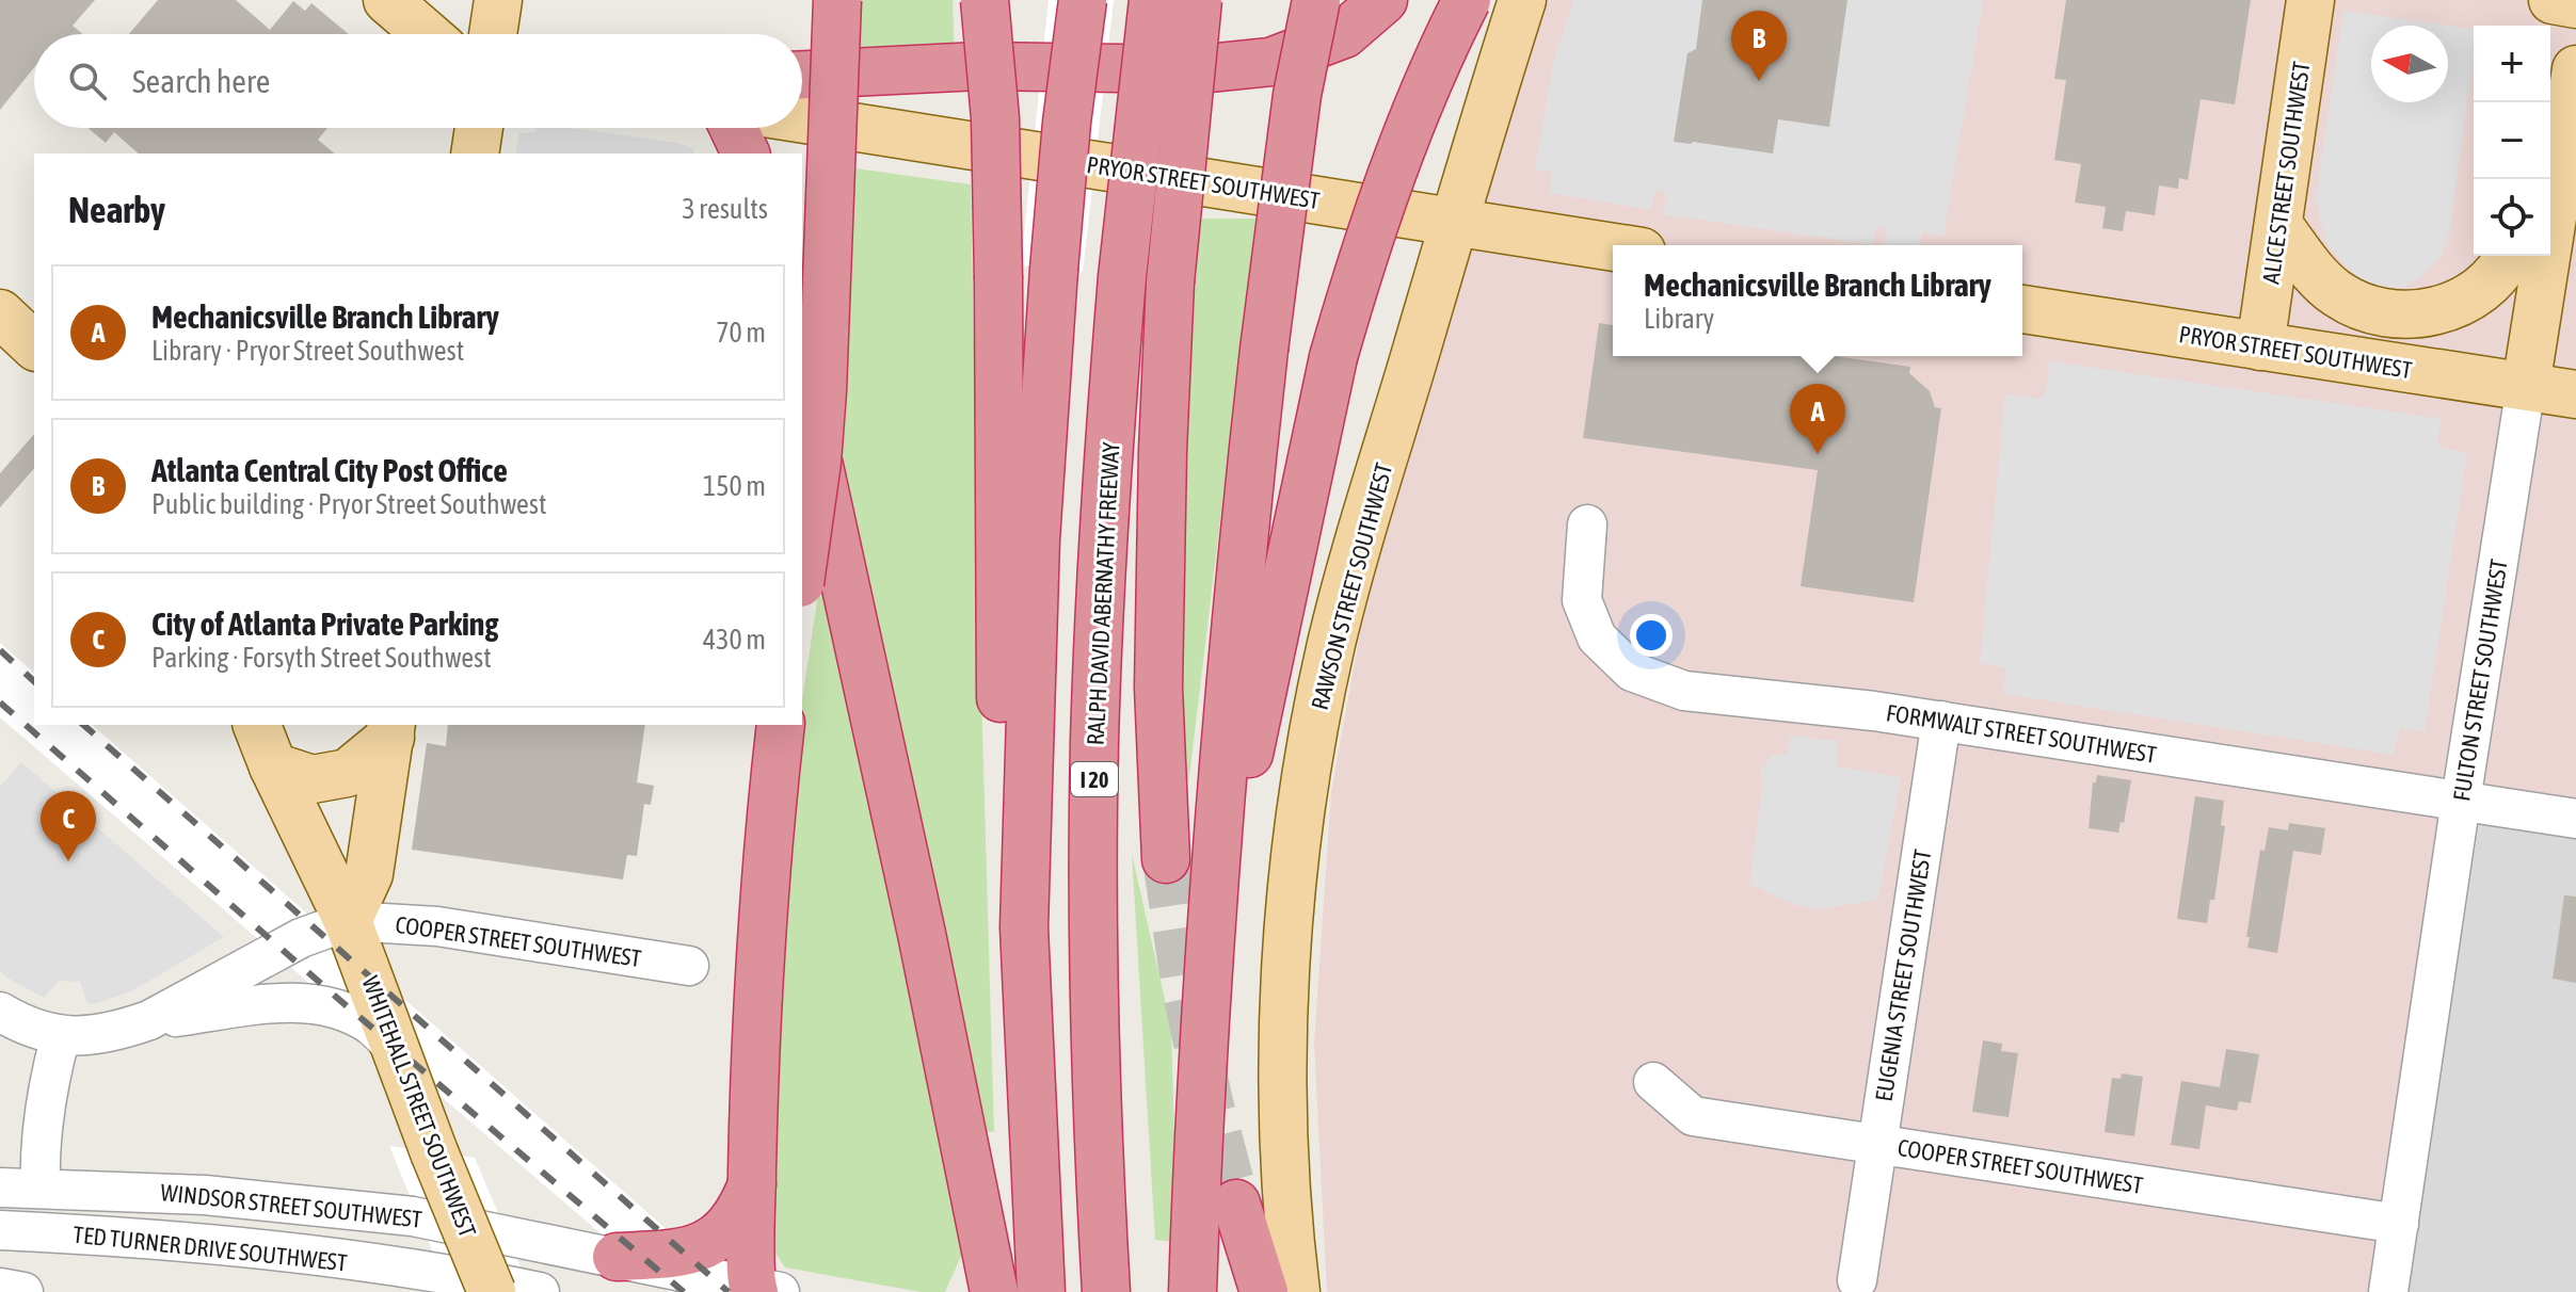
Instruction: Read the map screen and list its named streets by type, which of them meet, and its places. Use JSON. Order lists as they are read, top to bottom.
{
  "streets": {
    "highway": ["RALPH DAVID ABERNATHY FREEWAY", "I 20"],
    "main road": [
      "ALICE STREET SOUTHWEST",
      "PRYOR STREET SOUTHWEST",
      "RAWSON STREET SOUTHWEST",
      "FULTON STREET SOUTHWEST",
      "WHITEHALL STREET SOUTHWEST"
    ],
    "street": [
      "FORMWALT STREET SOUTHWEST",
      "COOPER STREET SOUTHWEST",
      "EUGENIA STREET SOUTHWEST",
      "WINDSOR STREET SOUTHWEST",
      "TED TURNER DRIVE SOUTHWEST"
    ]
  },
  "crossings": [
    ["ALICE STREET SOUTHWEST", "PRYOR STREET SOUTHWEST"],
    ["PRYOR STREET SOUTHWEST", "RAWSON STREET SOUTHWEST"],
    ["PRYOR STREET SOUTHWEST", "FULTON STREET SOUTHWEST"],
    ["FULTON STREET SOUTHWEST", "FORMWALT STREET SOUTHWEST"],
    ["FULTON STREET SOUTHWEST", "COOPER STREET SOUTHWEST"],
    ["FORMWALT STREET SOUTHWEST", "EUGENIA STREET SOUTHWEST"],
    ["COOPER STREET SOUTHWEST", "EUGENIA STREET SOUTHWEST"],
    ["COOPER STREET SOUTHWEST", "WHITEHALL STREET SOUTHWEST"]
  ],
  "north": "left",
  "page": {
    "pins": ["B", "A", "C"],
    "map_buttons": ["+", "−"],
    "search": "Search here",
    "heading": ["Nearby", "3 results"],
    "popup": ["Mechanicsville Branch Library", "Library"],
    "list": [
      {
        "mark": "A",
        "name": "Mechanicsville Branch Library",
        "note": "Library · Pryor Street Southwest",
        "value": "70 m"
      },
      {
        "mark": "B",
        "name": "Atlanta Central City Post Office",
        "note": "Public building · Pryor Street Southwest",
        "value": "150 m"
      },
      {
        "mark": "C",
        "name": "City of Atlanta Private Parking",
        "note": "Parking · Forsyth Street Southwest",
        "value": "430 m"
      }
    ]
  }
}
